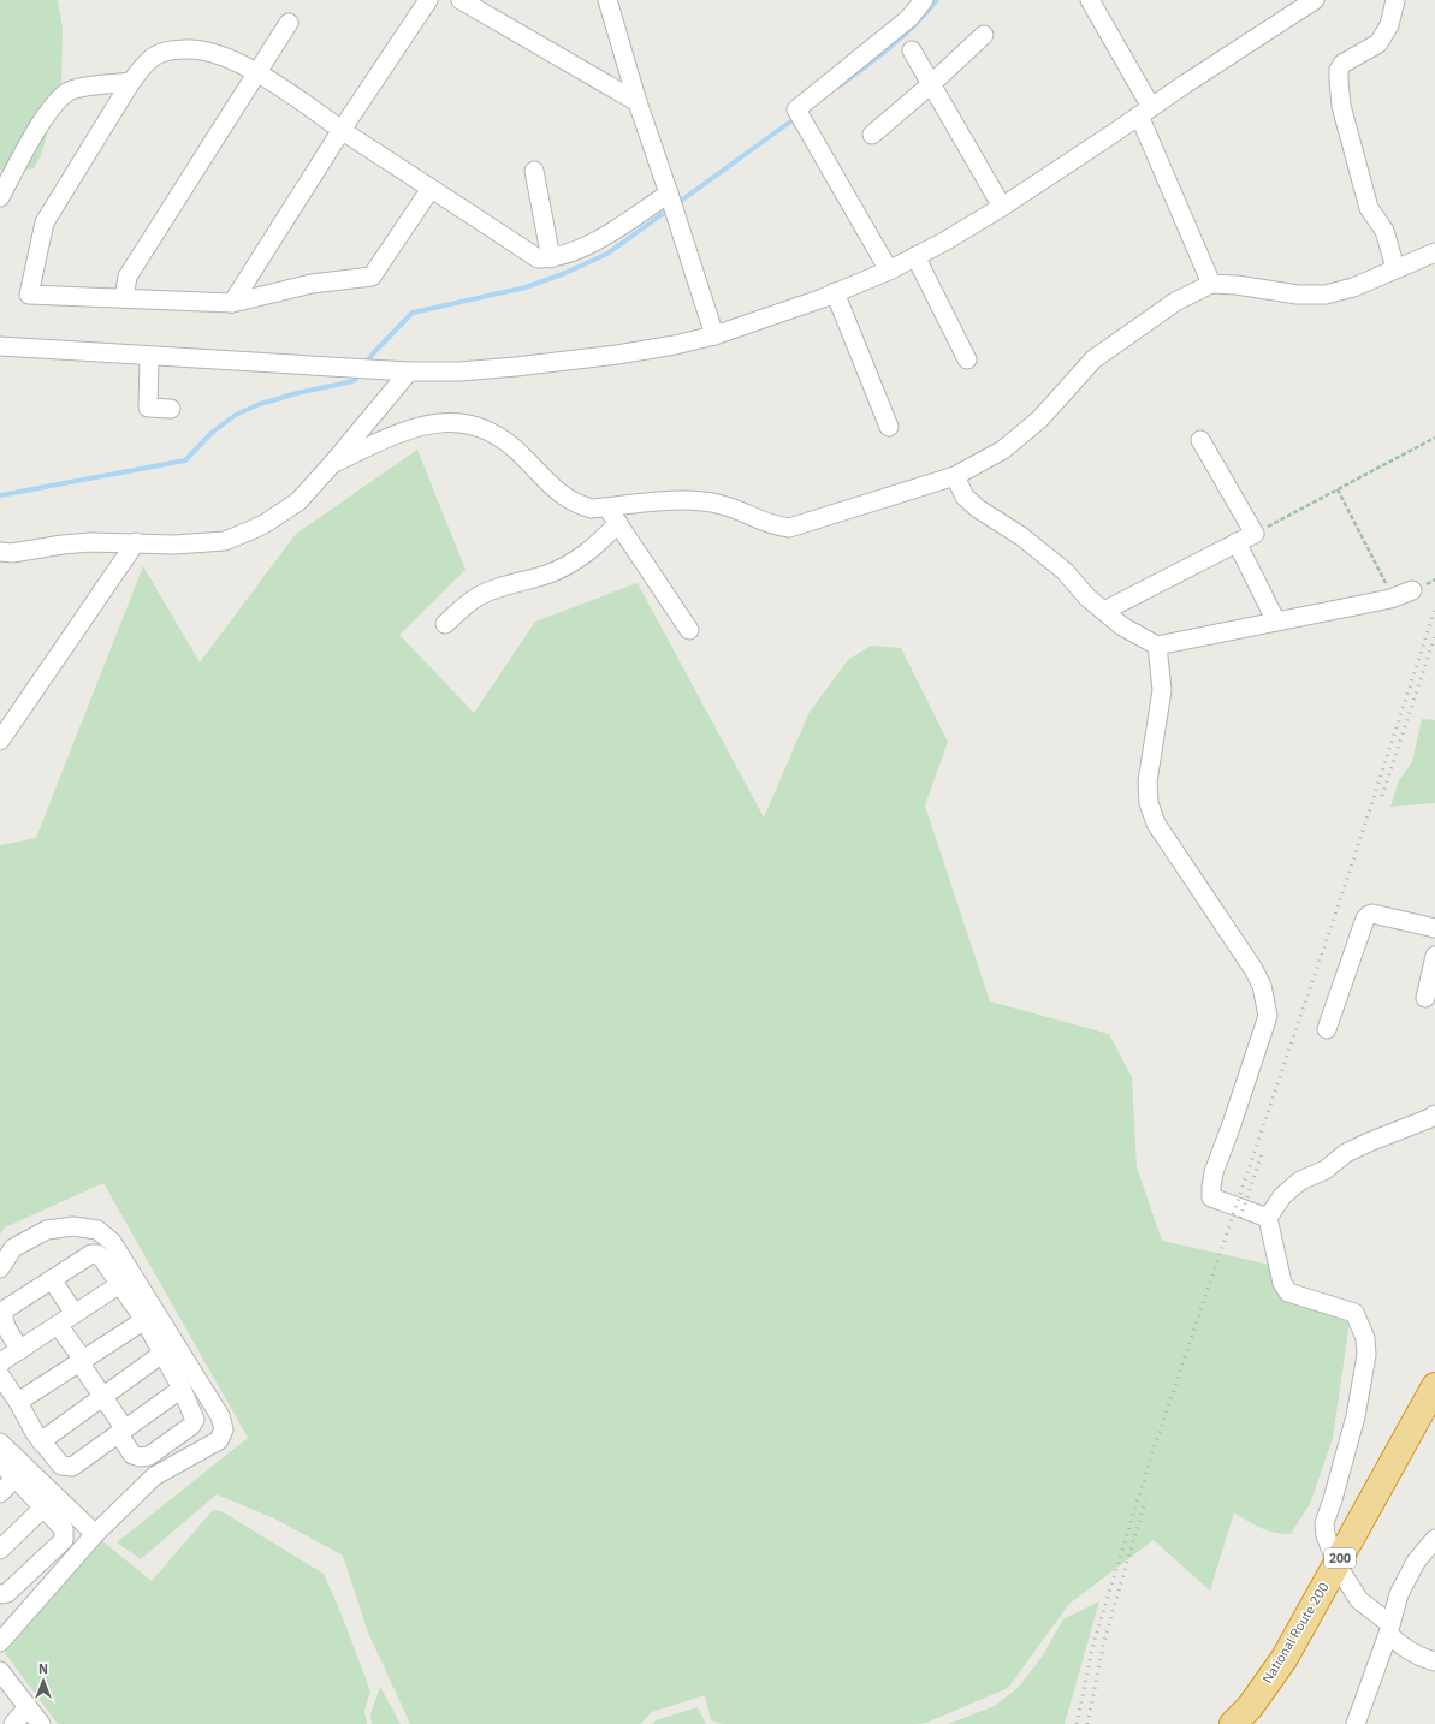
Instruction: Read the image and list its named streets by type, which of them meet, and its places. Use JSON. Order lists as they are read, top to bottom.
{
  "streets": {
    "highway": ["200", "National Route 200"]
  },
  "north": "top"
}
